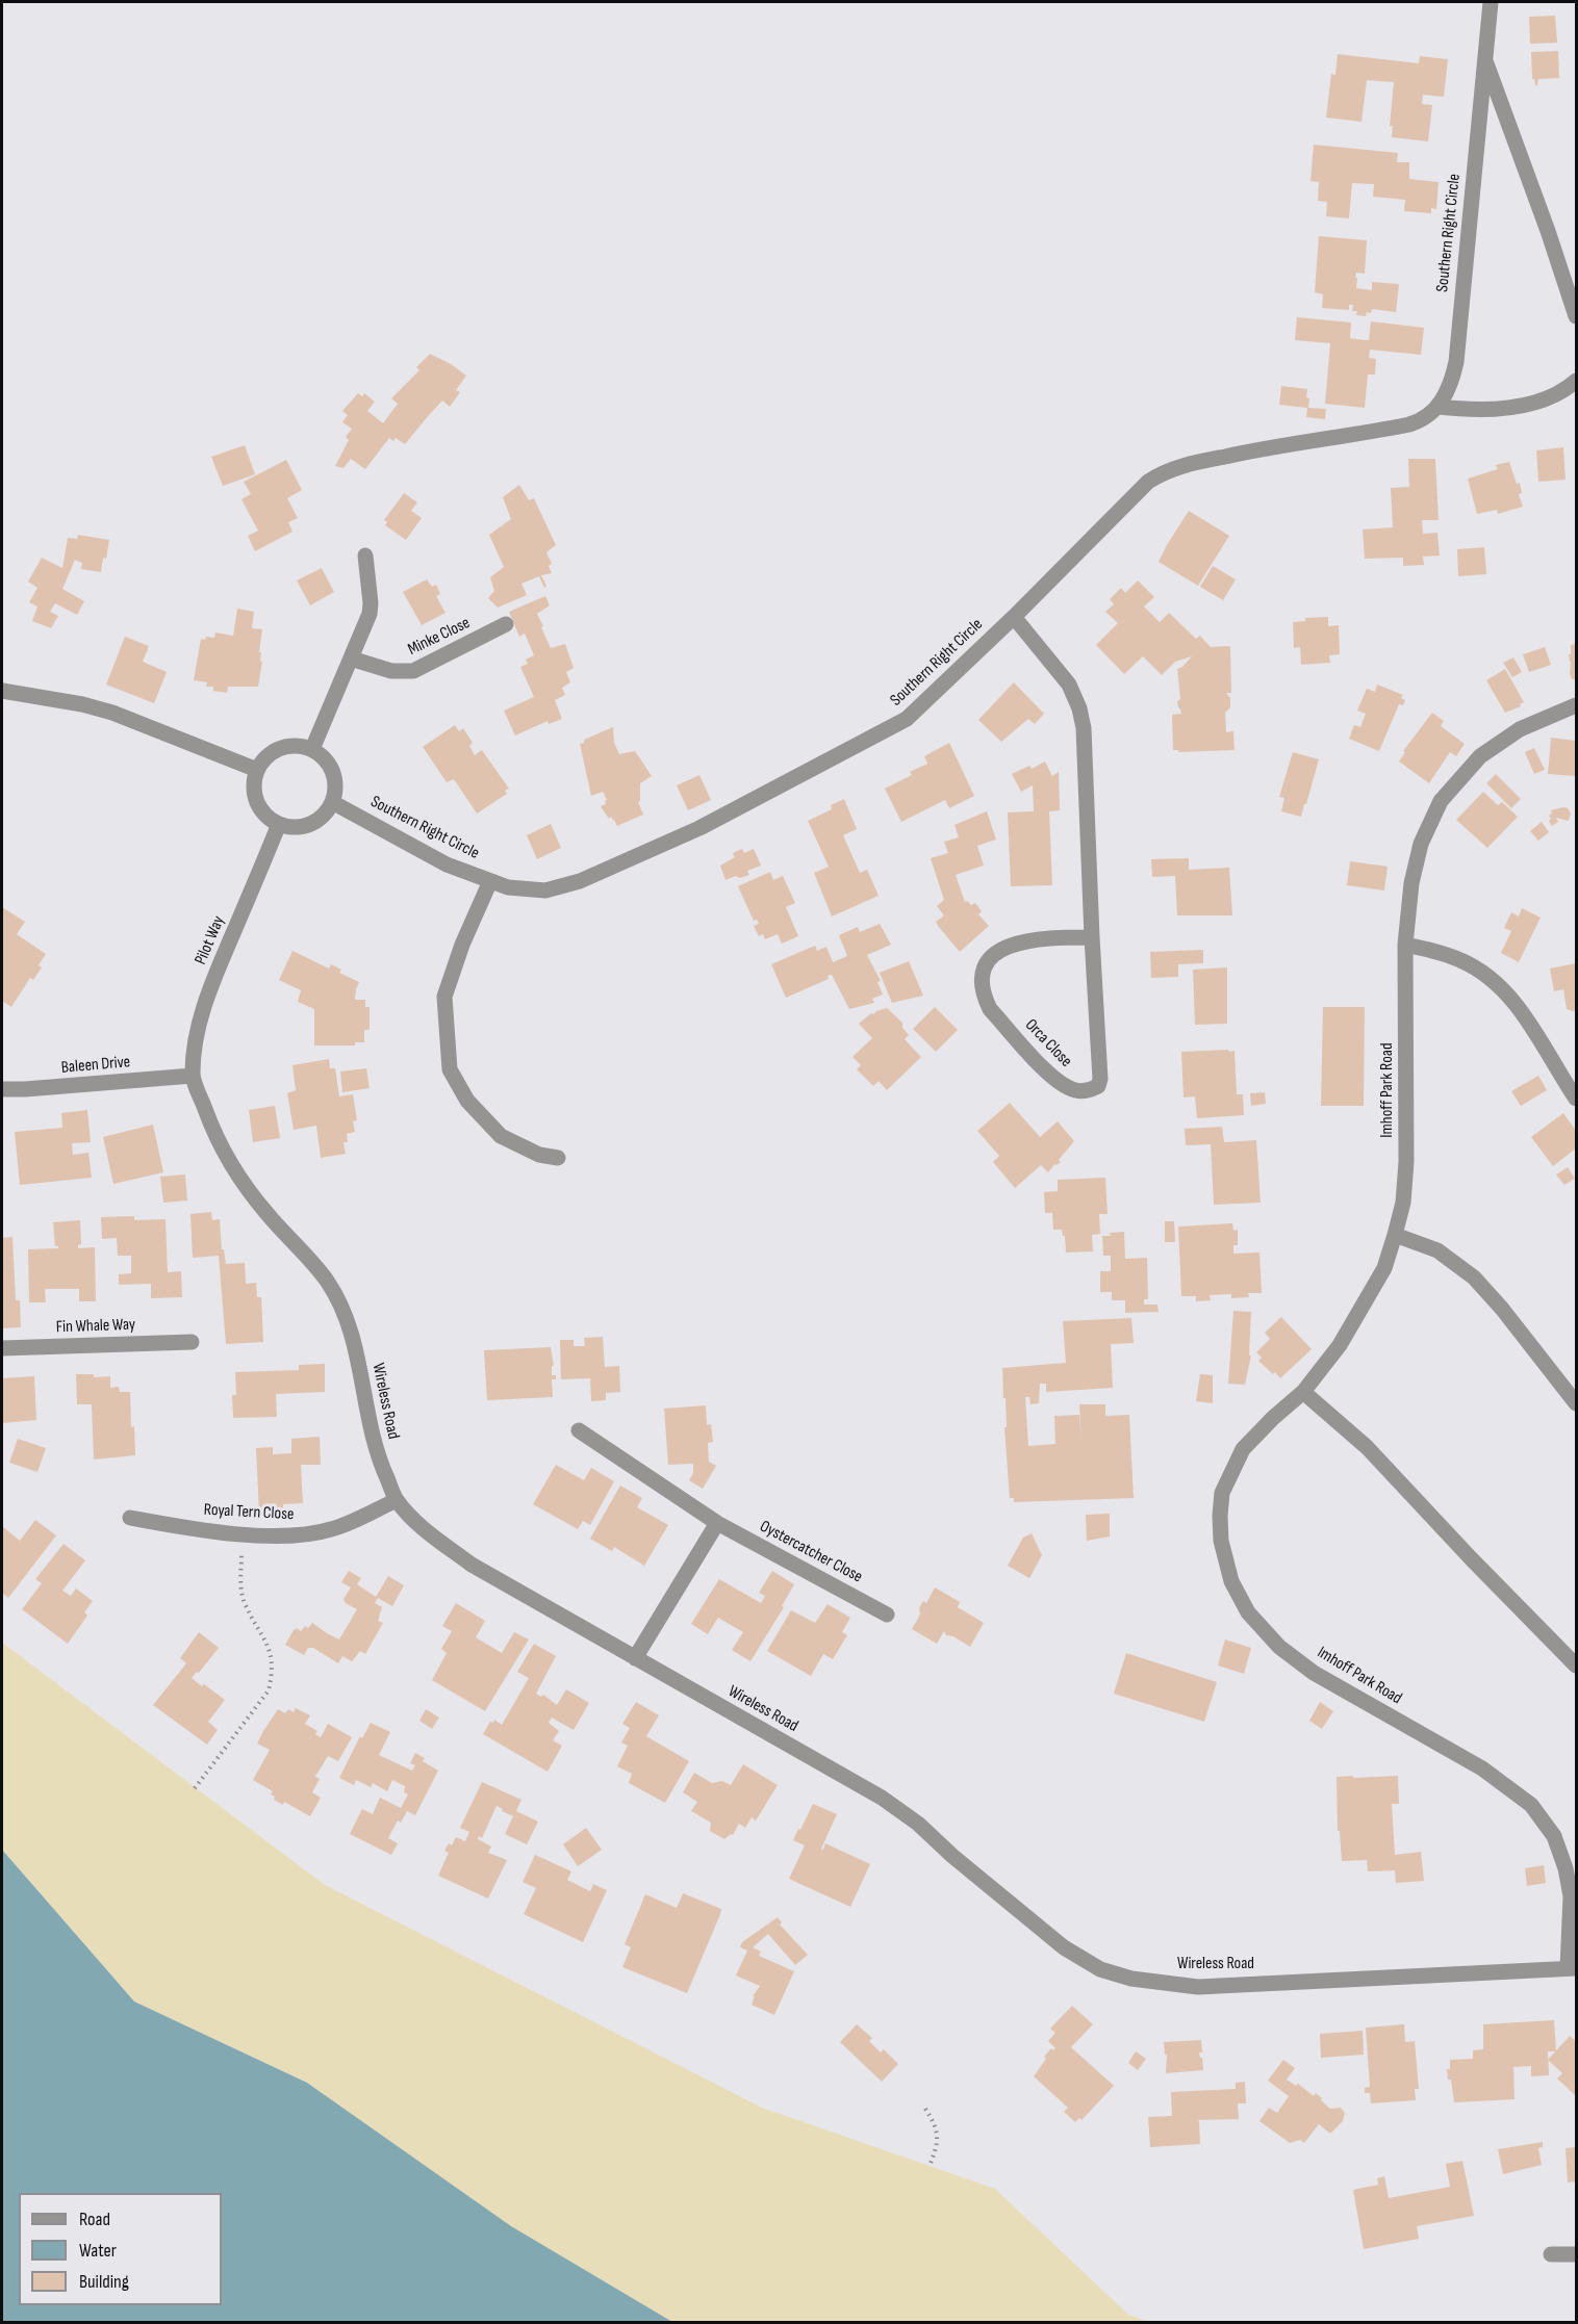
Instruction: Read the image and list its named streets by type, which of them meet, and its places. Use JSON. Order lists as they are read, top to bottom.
{
  "streets": {
    "street": [
      "Southern Right Circle",
      "Minke Close",
      "Pilot Way",
      "Orca Close",
      "Baleen Drive",
      "Imhoff Park Road",
      "Fin Whale Way",
      "Wireless Road",
      "Royal Tern Close",
      "Oystercatcher Close"
    ]
  },
  "crossings": [
    ["Southern Right Circle", "Pilot Way"],
    ["Southern Right Circle", "Orca Close"],
    ["Pilot Way", "Baleen Drive"],
    ["Pilot Way", "Wireless Road"],
    ["Baleen Drive", "Wireless Road"],
    ["Imhoff Park Road", "Wireless Road"],
    ["Wireless Road", "Royal Tern Close"]
  ],
  "legend": ["Road", "Water", "Building"]
}
